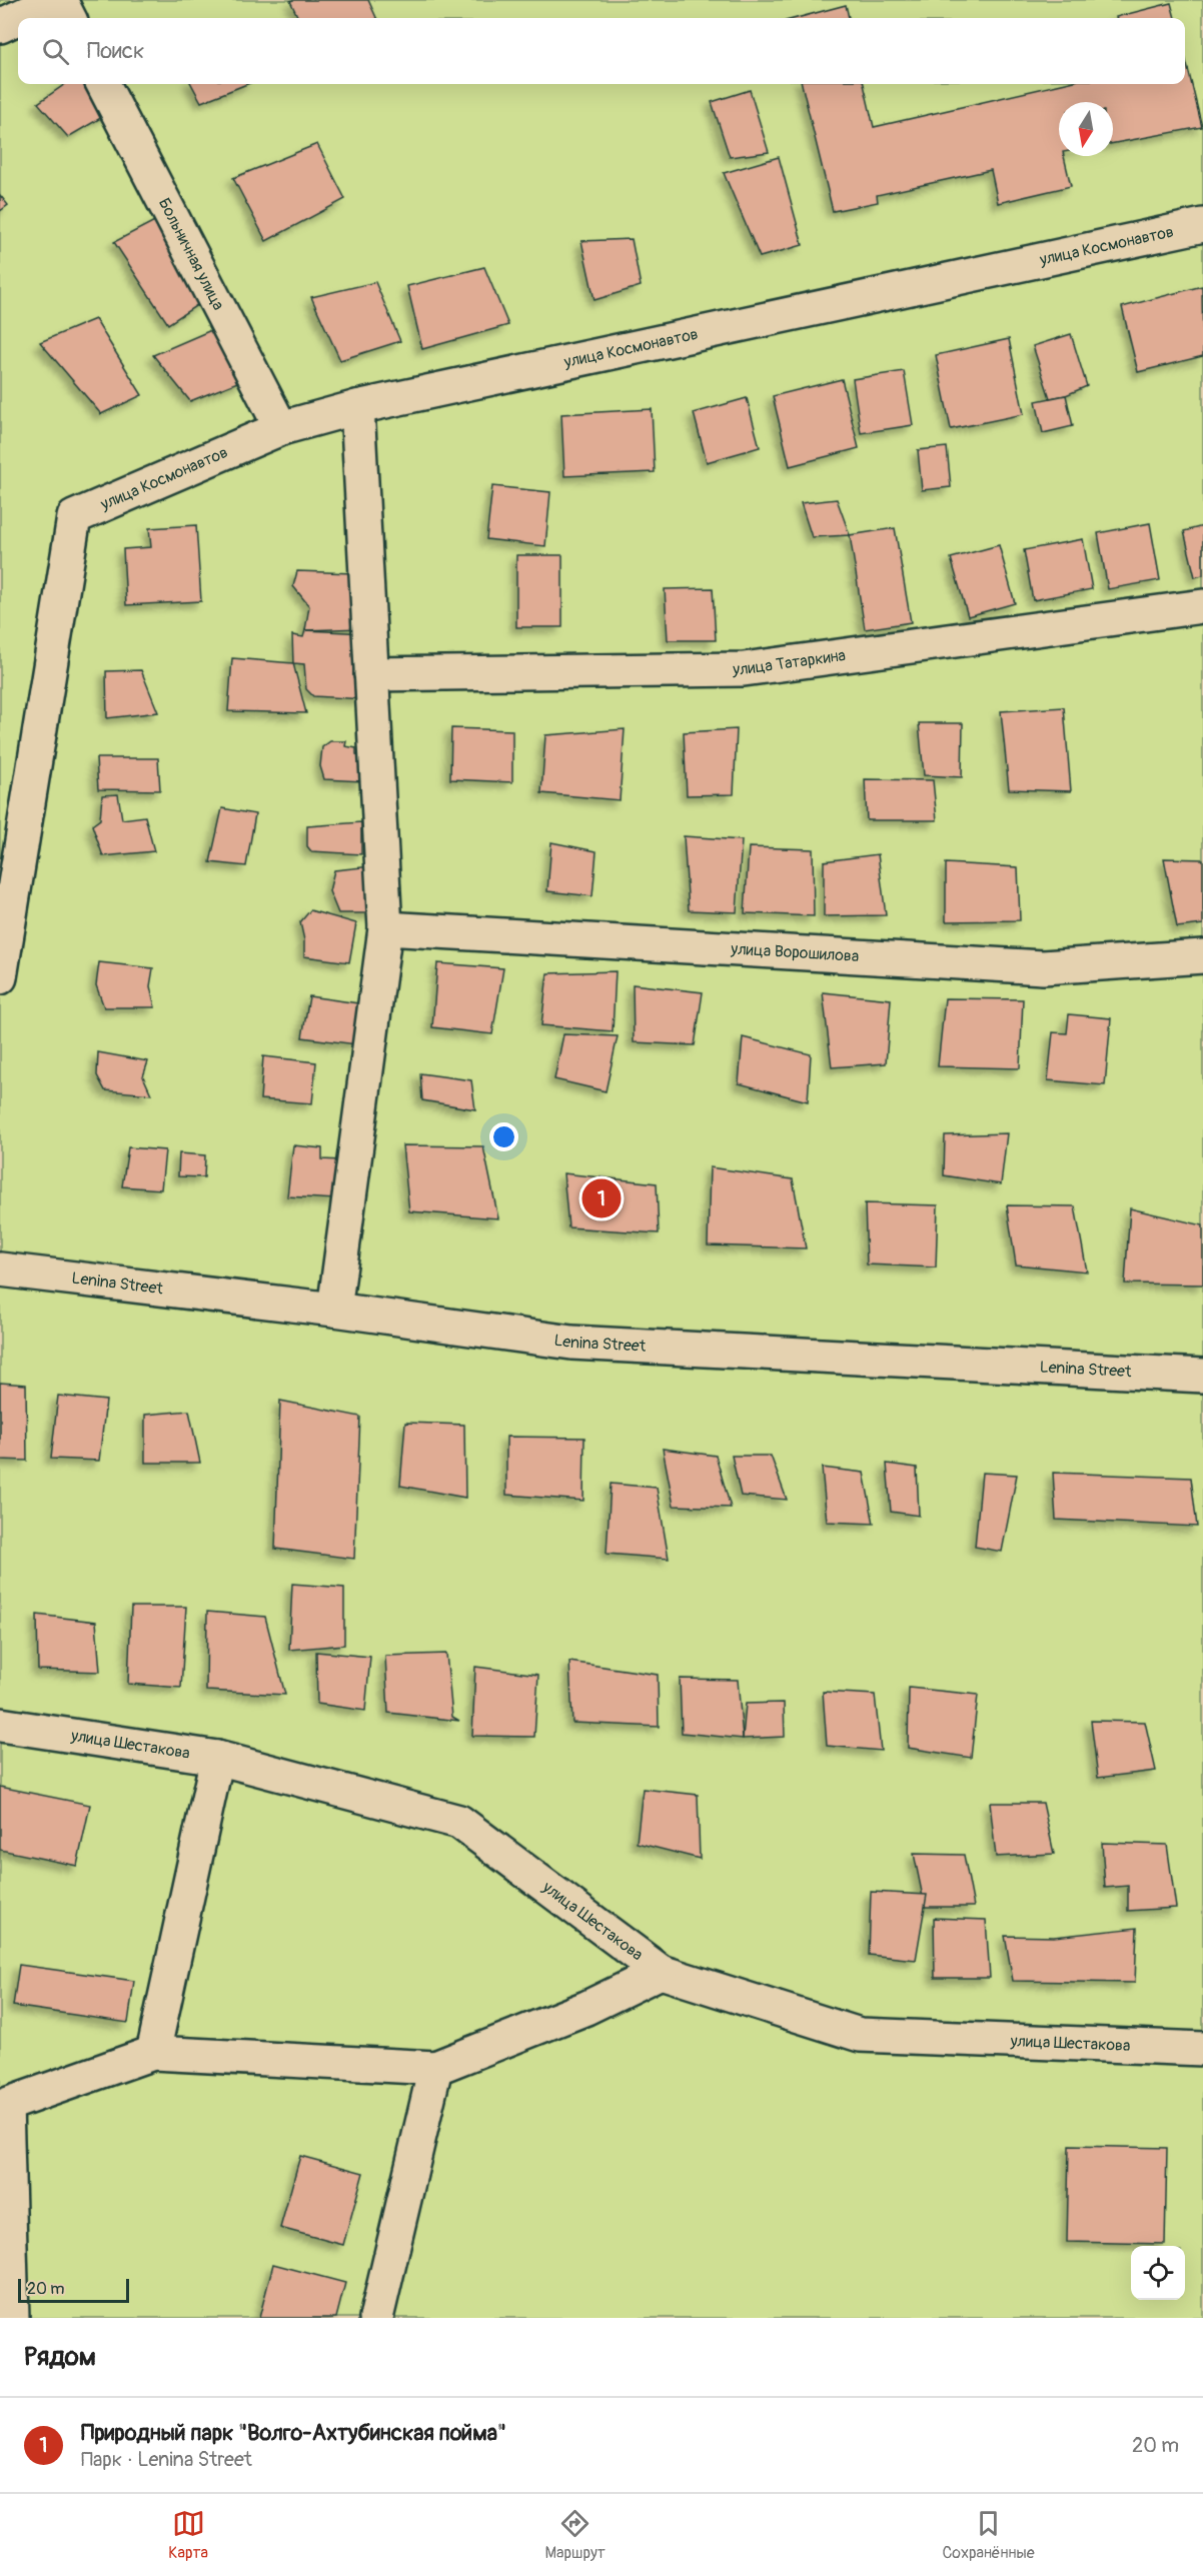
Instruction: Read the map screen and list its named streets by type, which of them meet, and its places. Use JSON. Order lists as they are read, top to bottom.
{
  "streets": {
    "street": [
      "улица Космонавтов",
      "Больничная улица",
      "улица Татаркина",
      "улица Ворошилова",
      "Lenina Street",
      "улица Шестакова"
    ]
  },
  "crossings": [
    ["улица Космонавтов", "Больничная улица"]
  ],
  "scale_bar": "20 m",
  "north": "bottom",
  "page": {
    "search": "Поиск",
    "pins": "1",
    "scale": "20 m",
    "heading": "Рядом",
    "list": [
      {
        "mark": "1",
        "name": "Природный парк \"Волго-Ахтубинская пойма\"",
        "note": "Парк · Lenina Street",
        "value": "20 m"
      }
    ],
    "nav": ["Карта", "Маршрут", "Сохранённые"]
  }
}
